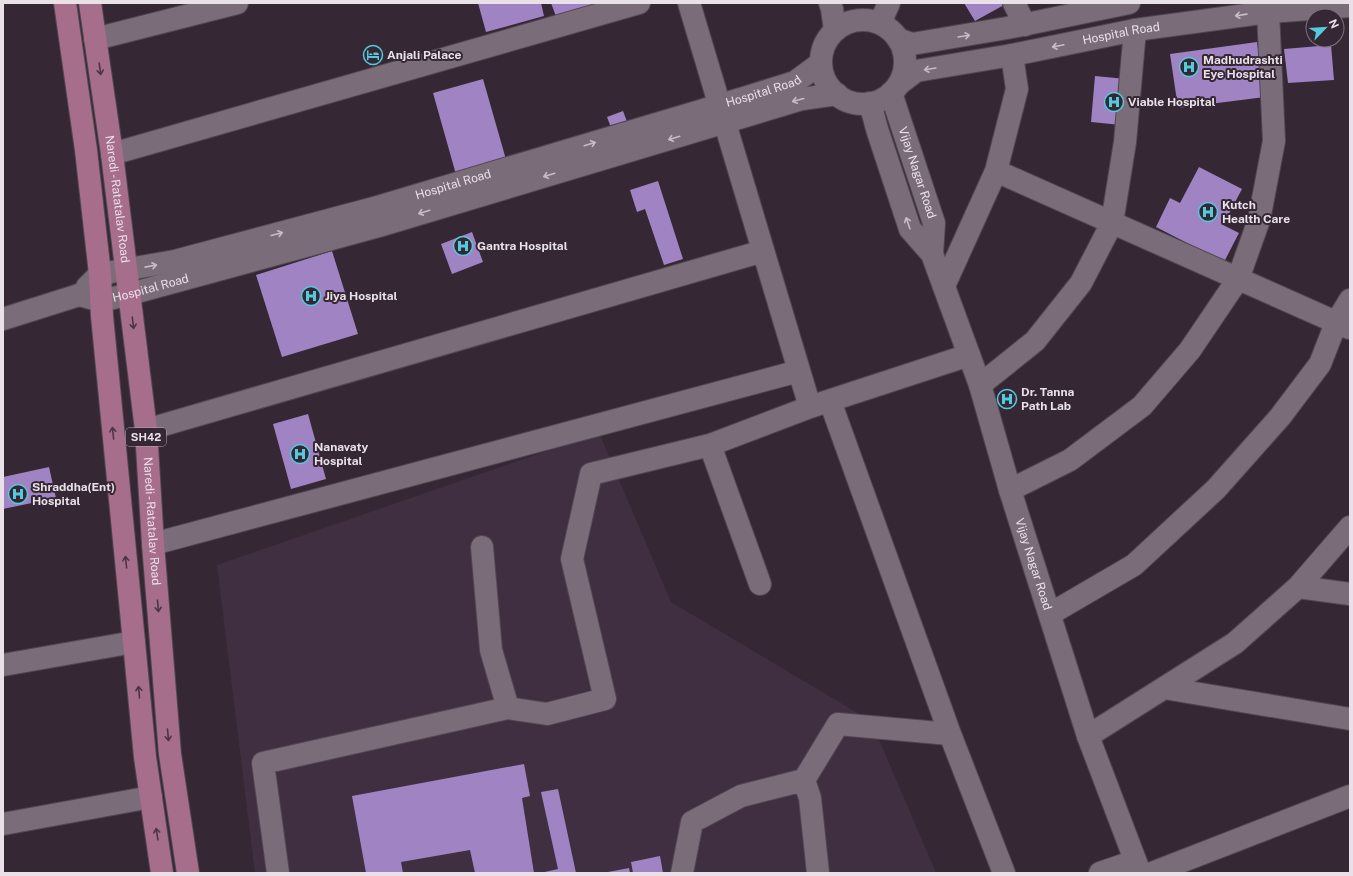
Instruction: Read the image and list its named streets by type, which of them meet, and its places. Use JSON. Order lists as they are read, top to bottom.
{
  "streets": {
    "main road": ["Naredi - Ratatalav Road", "SH42"],
    "street": ["Hospital Road", "Vijay Nagar Road"]
  },
  "crossings": [
    ["Hospital Road", "Vijay Nagar Road"],
    ["Hospital Road", "Naredi - Ratatalav Road"]
  ],
  "places": {
    "hotel": ["Anjali Palace"],
    "hospital": [
      "Madhudrashti Eye Hospital",
      "Viable Hospital",
      "Kutch Health Care",
      "Gantra Hospital",
      "Jiya Hospital",
      "Dr. Tanna Path Lab",
      "Nanavaty Hospital",
      "Shraddha(Ent) Hospital"
    ]
  },
  "north": "top right"
}
